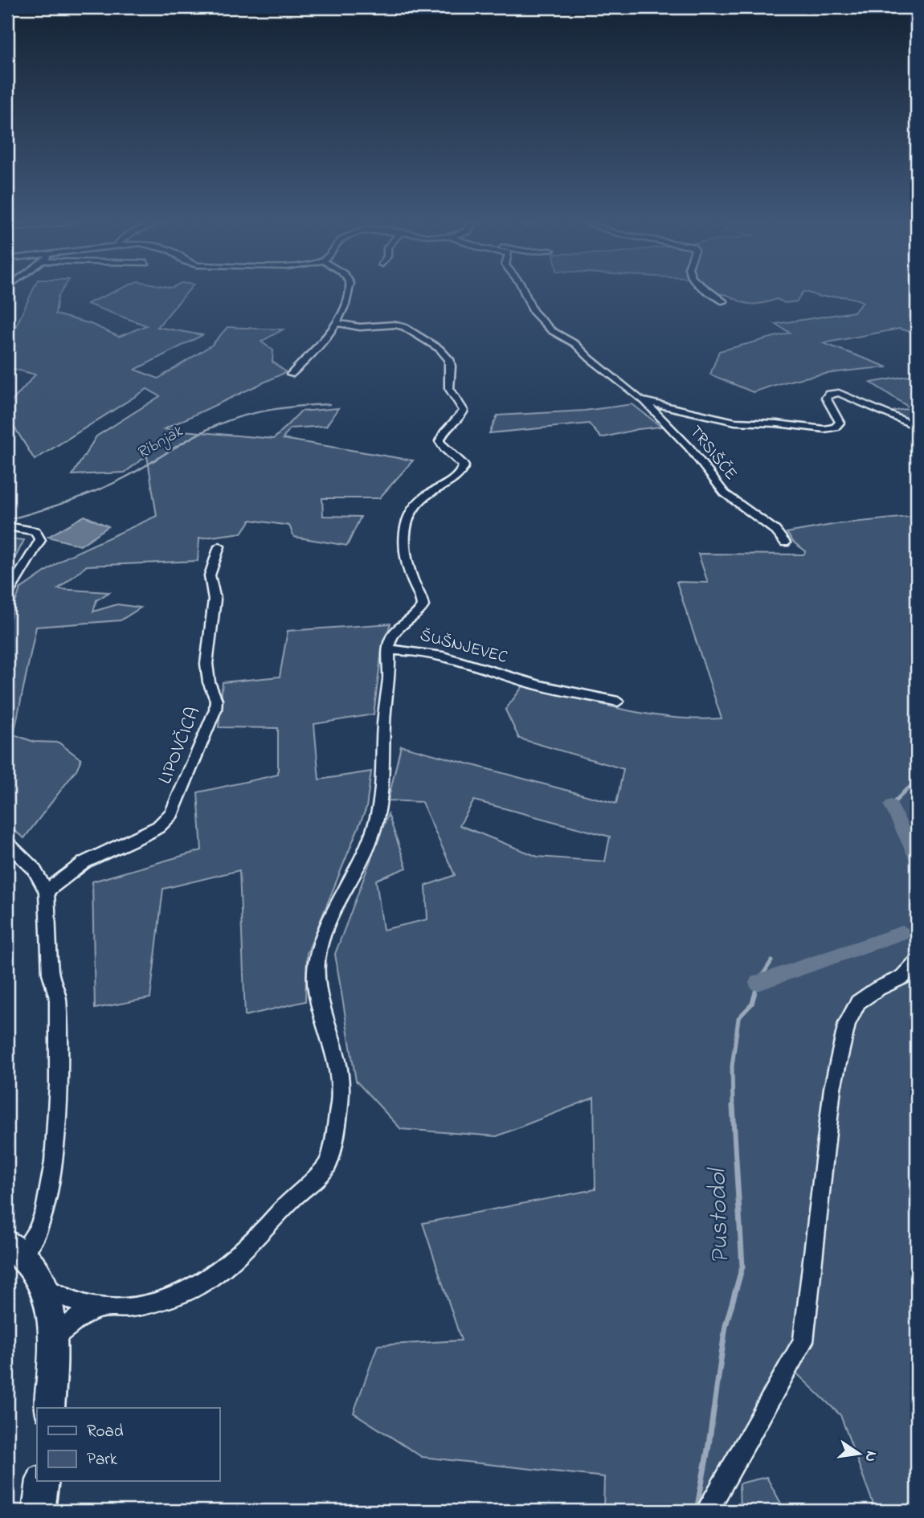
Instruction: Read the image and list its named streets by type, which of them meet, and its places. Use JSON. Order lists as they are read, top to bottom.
{
  "streets": {
    "street": ["TRSIŠČE", "ŠUŠNJEVEC", "LIPOVČICA"]
  },
  "water": ["Ribnjak", "Pustodol"],
  "legend": ["Road", "Park"],
  "north": "right"
}
